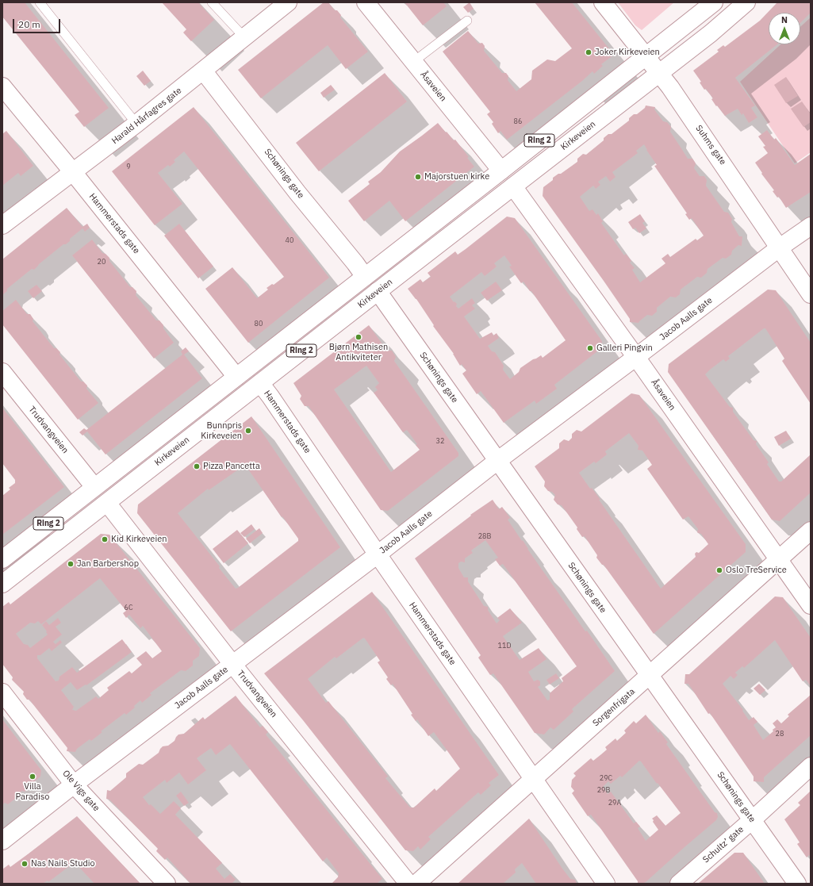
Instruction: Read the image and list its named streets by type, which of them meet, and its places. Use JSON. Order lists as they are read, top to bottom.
{
  "streets": {
    "street": [
      "Åsaveien",
      "Harald Hårfagres gate",
      "Kirkeveien",
      "Ring 2",
      "Suhms gate",
      "Schønings gate",
      "Hammerstads gate",
      "Jacob Aalls gate",
      "Trudvangveien",
      "Sorgenfrigata",
      "Ole Vigs gate",
      "Schultz’ gate"
    ]
  },
  "crossings": [
    ["Åsaveien", "Kirkeveien"],
    ["Åsaveien", "Ring 2"],
    ["Åsaveien", "Jacob Aalls gate"],
    ["Åsaveien", "Sorgenfrigata"],
    ["Harald Hårfagres gate", "Schønings gate"],
    ["Harald Hårfagres gate", "Hammerstads gate"],
    ["Kirkeveien", "Suhms gate"],
    ["Kirkeveien", "Schønings gate"],
    ["Kirkeveien", "Hammerstads gate"],
    ["Kirkeveien", "Trudvangveien"],
    ["Ring 2", "Suhms gate"],
    ["Ring 2", "Schønings gate"],
    ["Ring 2", "Hammerstads gate"],
    ["Ring 2", "Trudvangveien"],
    ["Suhms gate", "Jacob Aalls gate"],
    ["Schønings gate", "Jacob Aalls gate"],
    ["Schønings gate", "Sorgenfrigata"],
    ["Schønings gate", "Schultz’ gate"],
    ["Hammerstads gate", "Jacob Aalls gate"],
    ["Hammerstads gate", "Sorgenfrigata"],
    ["Jacob Aalls gate", "Trudvangveien"],
    ["Jacob Aalls gate", "Ole Vigs gate"]
  ],
  "places": [
    "Joker Kirkeveien",
    "Majorstuen kirke",
    "Bjørn Mathisen Antikviteter",
    "Galleri Pingvin",
    "Bunnpris Kirkeveien",
    "Pizza Pancetta",
    "Kid Kirkeveien",
    "Jan Barbershop",
    "Oslo TreService",
    "Villa Paradiso",
    "Nas Nails Studio"
  ],
  "house_numbers": [
    "86",
    "9",
    "40",
    "20",
    "80",
    "32",
    "28B",
    "6C",
    "11D",
    "28",
    "29C",
    "29B",
    "29A"
  ],
  "scale_bar": "20 m",
  "north": "top"
}
